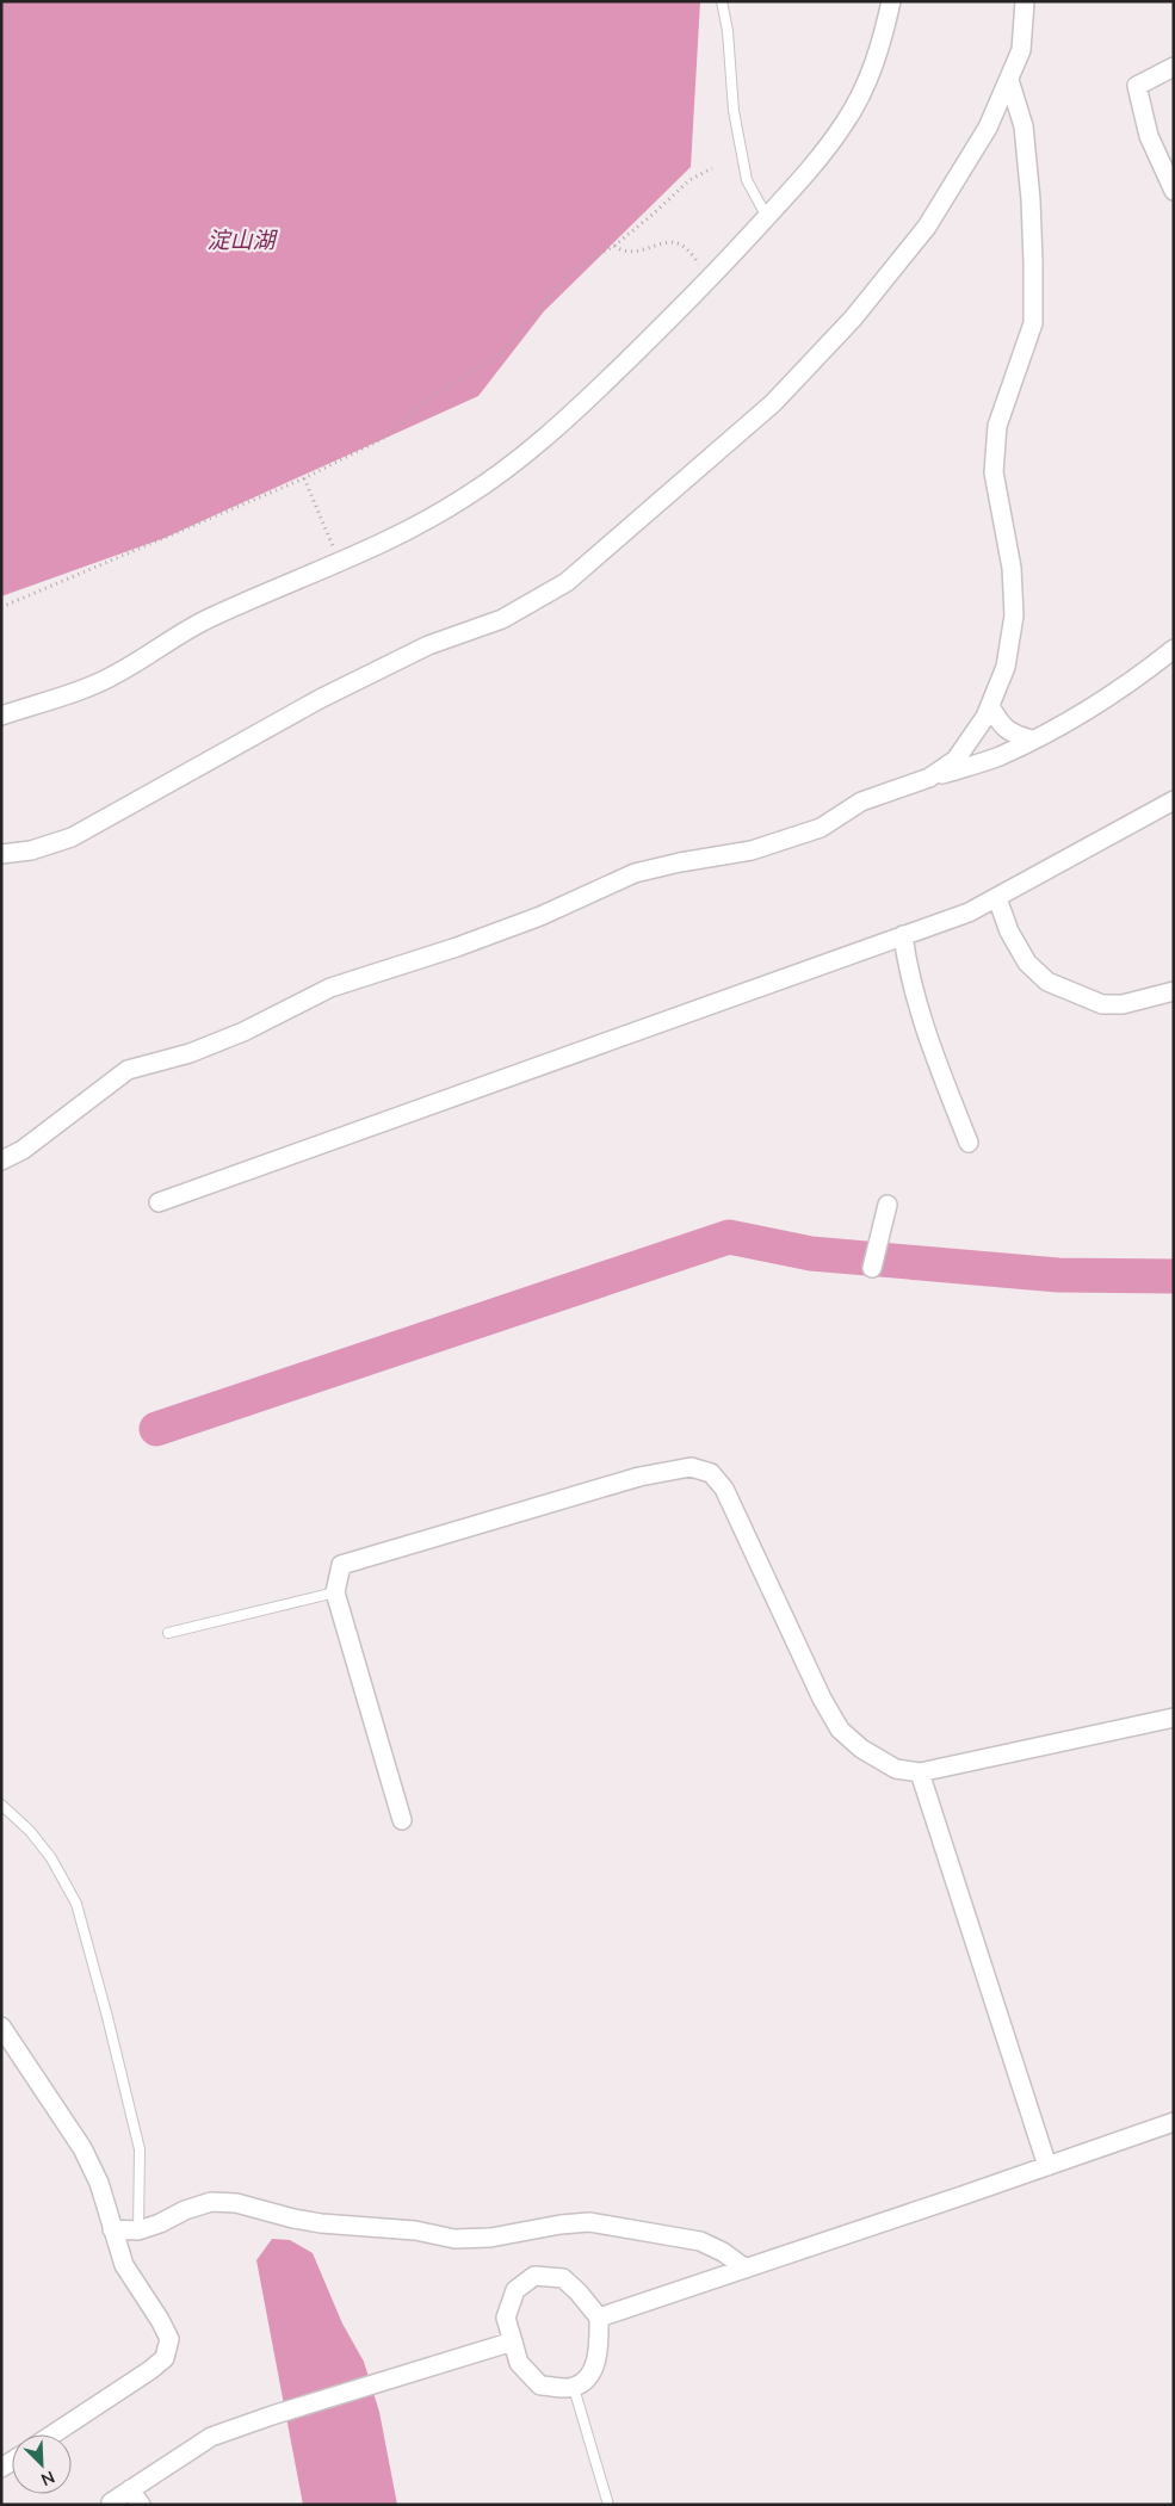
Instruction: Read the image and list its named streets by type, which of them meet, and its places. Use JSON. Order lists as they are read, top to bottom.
{
  "water": ["淀山湖"],
  "north": "bottom right"
}
